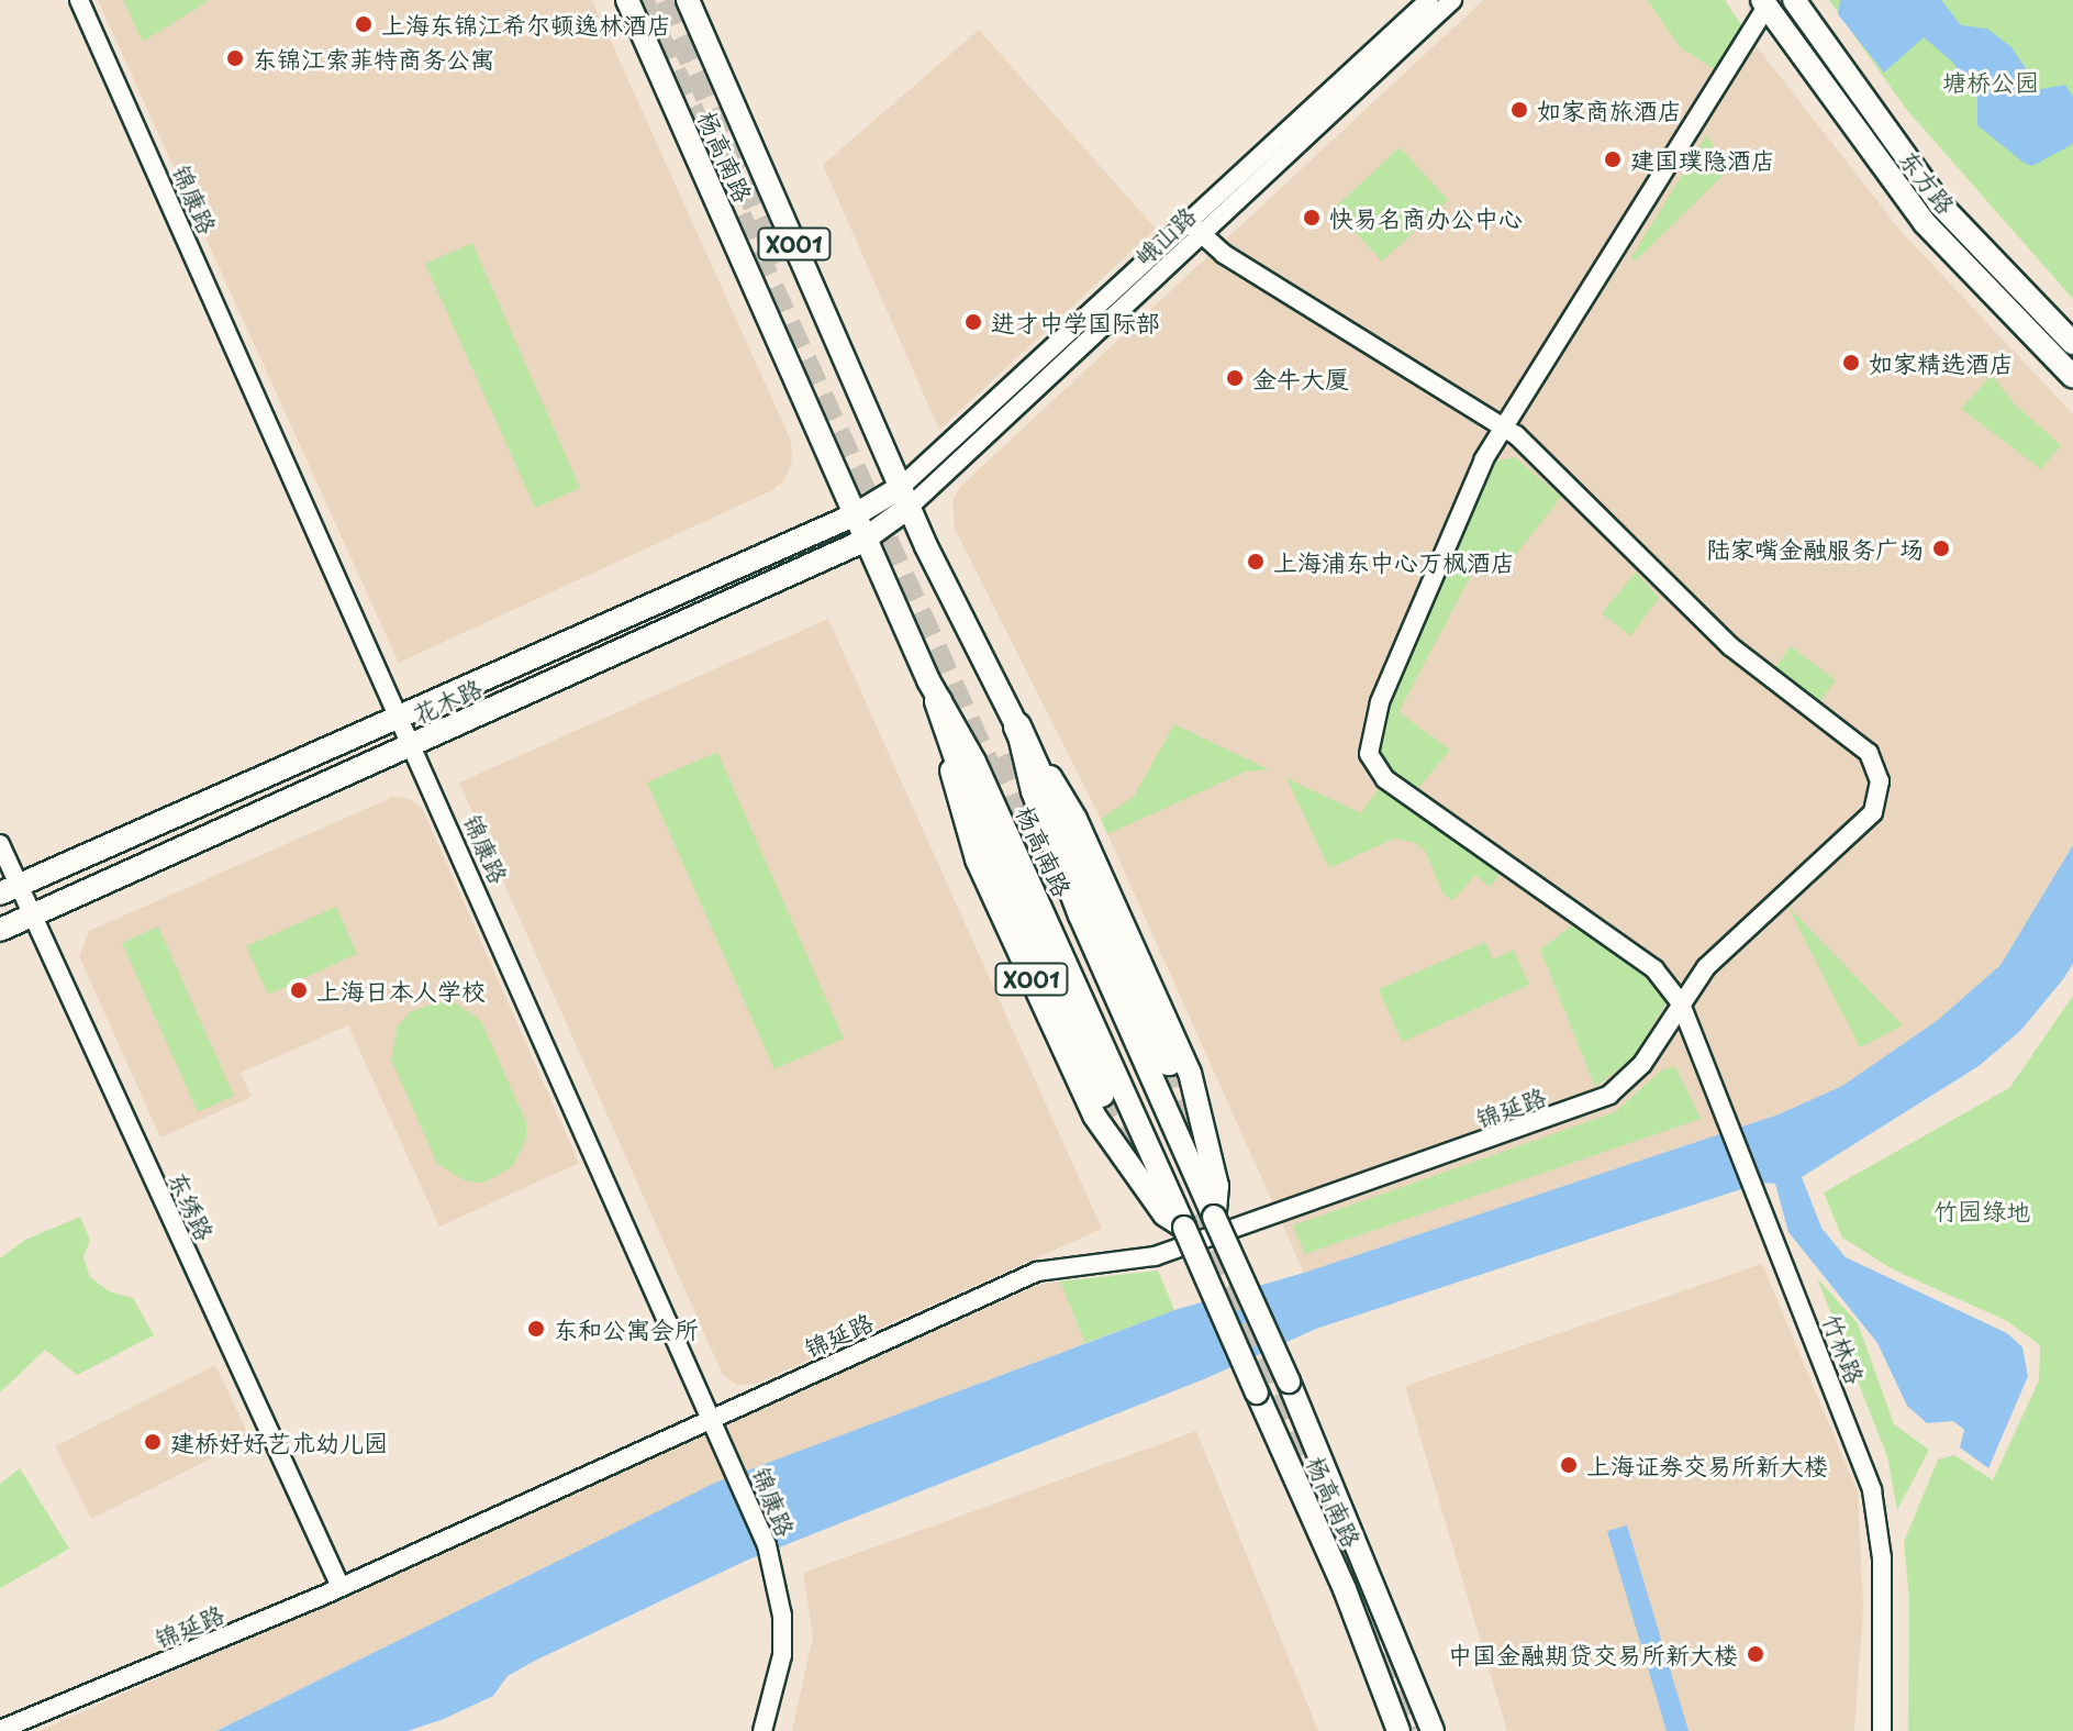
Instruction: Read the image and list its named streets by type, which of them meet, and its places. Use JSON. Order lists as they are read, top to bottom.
{
  "streets": {
    "main road": [
      "杨高南路",
      "东方路",
      "X001",
      "花木路"
    ],
    "street": [
      "锦康路",
      "峨山路",
      "锦延路",
      "东绣路",
      "竹林路"
    ]
  },
  "crossings": [
    ["杨高南路", "峨山路"],
    ["杨高南路", "X001"],
    ["杨高南路", "花木路"],
    ["锦康路", "花木路"],
    ["锦康路", "锦延路"],
    ["峨山路", "花木路"],
    ["峨山路", "锦延路"],
    ["花木路", "东绣路"],
    ["锦延路", "东绣路"],
    ["锦延路", "竹林路"]
  ],
  "parks": ["塘桥公园", "竹园绿地"],
  "places": [
    "上海东锦江希尔顿逸林酒店",
    "东锦江索菲特商务公寓",
    "如家商旅酒店",
    "建国璞隐酒店",
    "快易名商办公中心",
    "进才中学国际部",
    "如家精选酒店",
    "金牛大厦",
    "陆家嘴金融服务广场",
    "上海浦东中心万枫酒店",
    "上海日本人学校",
    "东和公寓会所",
    "建桥好好艺术幼儿园",
    "上海证券交易所新大楼",
    "中国金融期贷交易所新大楼"
  ]
}
